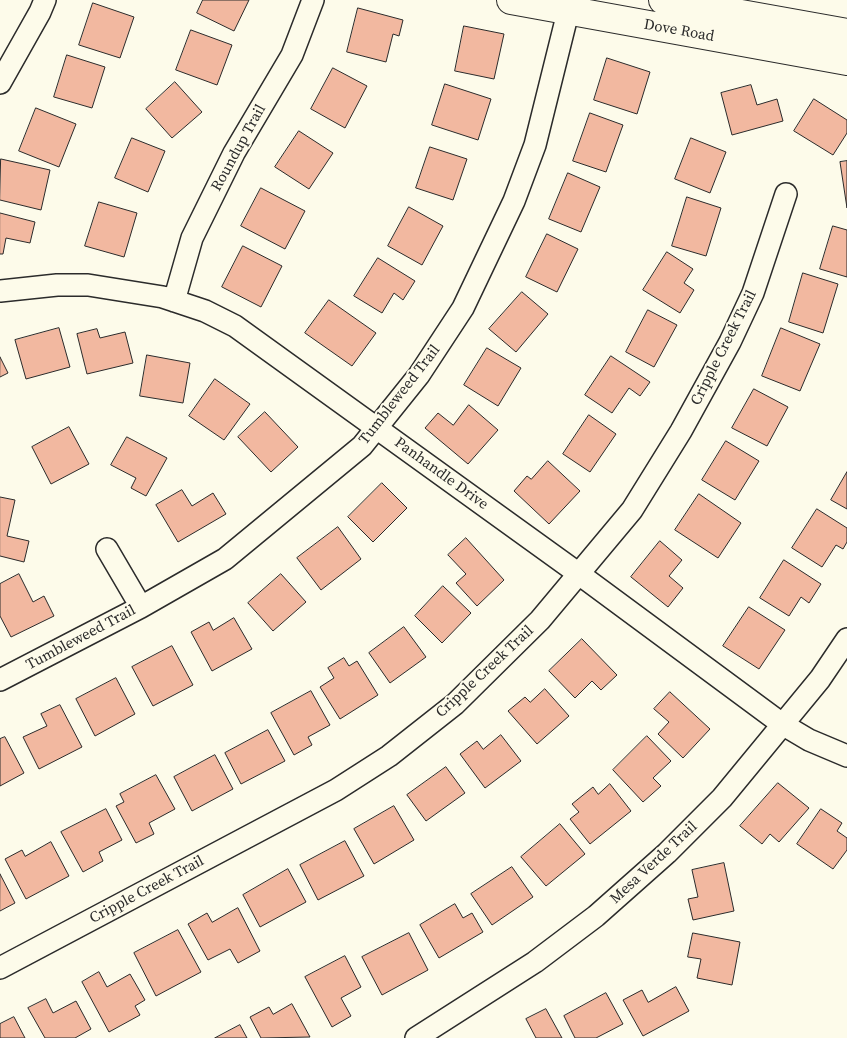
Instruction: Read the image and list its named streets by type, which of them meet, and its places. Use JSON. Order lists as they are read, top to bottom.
{
  "streets": {
    "main road": ["Dove Road"],
    "street": [
      "Roundup Trail",
      "Cripple Creek Trail",
      "Tumbleweed Trail",
      "Panhandle Drive",
      "Mesa Verde Trail"
    ]
  },
  "crossings": [
    ["Dove Road", "Tumbleweed Trail"],
    ["Roundup Trail", "Panhandle Drive"],
    ["Cripple Creek Trail", "Panhandle Drive"],
    ["Tumbleweed Trail", "Panhandle Drive"],
    ["Panhandle Drive", "Mesa Verde Trail"]
  ]
}
